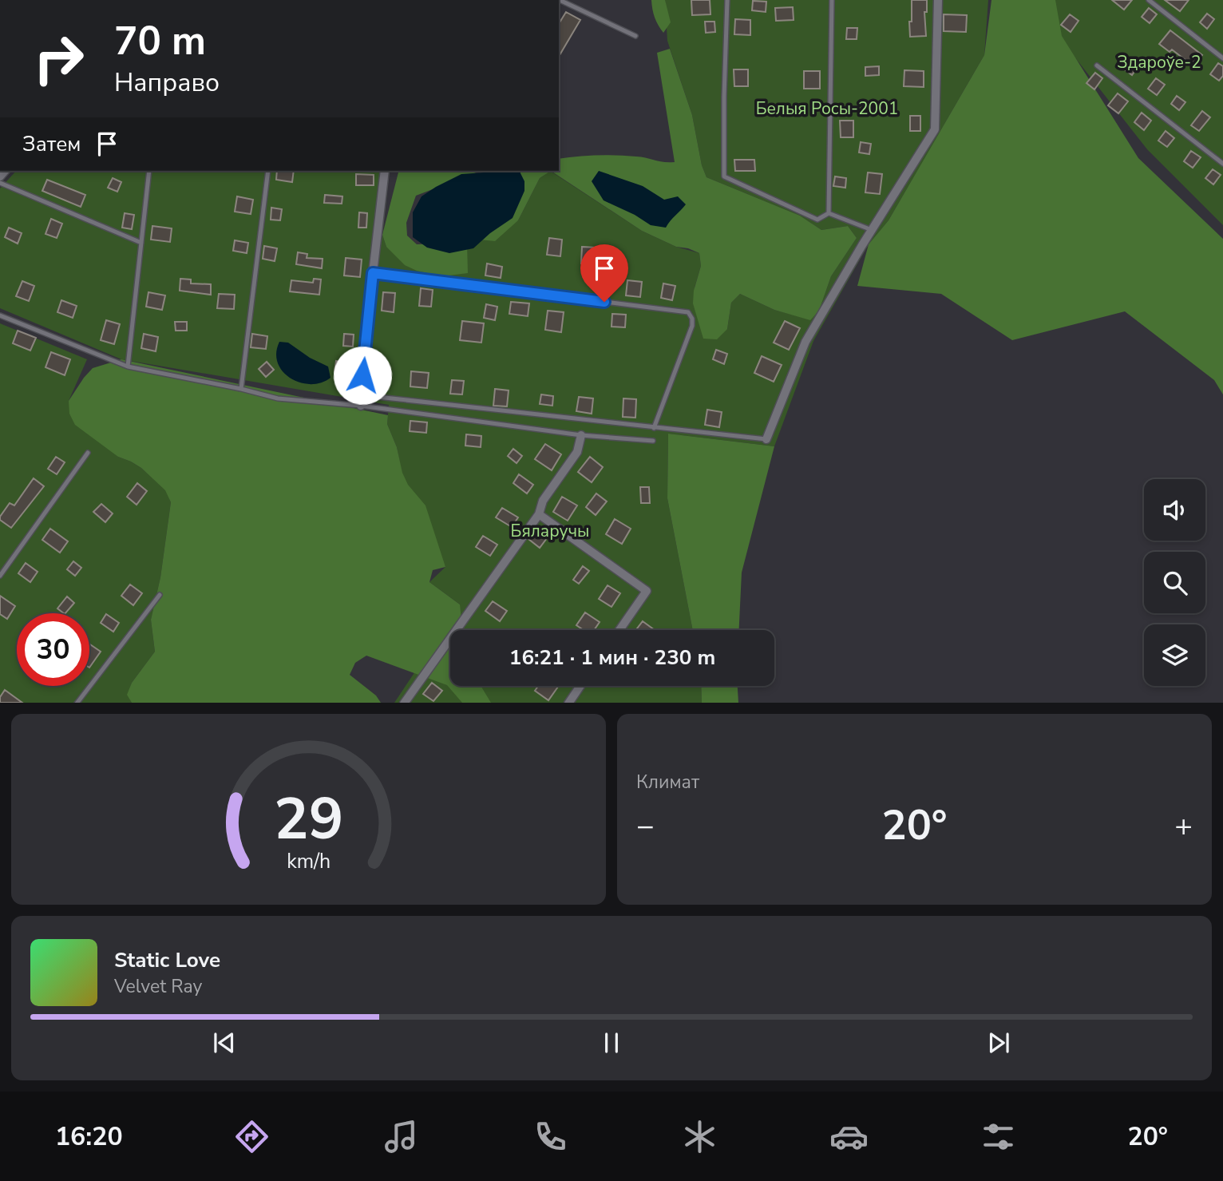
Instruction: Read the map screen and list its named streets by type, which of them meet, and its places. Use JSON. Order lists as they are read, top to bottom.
{
  "parks": ["Здароўе-2", "Белыя Росы-2001", "Бяларучы"],
  "page": {
    "turn": ["70 m", "Направо"],
    "then": "Затем",
    "limit": "30",
    "trip": "16:21 · 1 мин · 230 m",
    "tile": "Климат",
    "heat": ["−", "20°", "+"],
    "song": ["Static Love", "Velvet Ray"],
    "tabs": ["16:20", "20°"],
    "gauge": ["29", "km/h"]
  }
}
